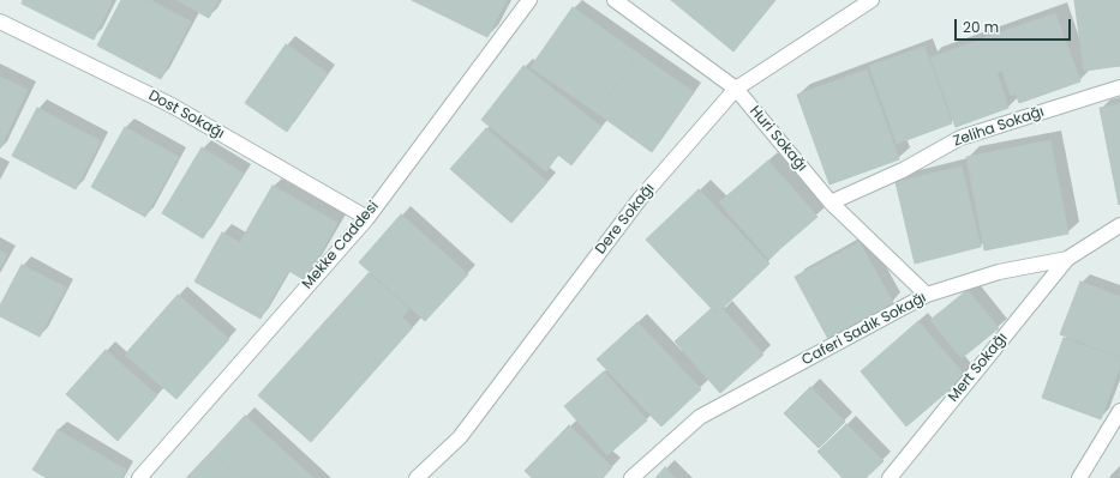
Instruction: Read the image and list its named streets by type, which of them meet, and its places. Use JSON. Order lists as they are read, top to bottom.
{
  "streets": {
    "street": [
      "Dost Sokağı",
      "Zeliha Sokağı",
      "Huri Sokağı",
      "Dere Sokağı",
      "Mekke Caddesi",
      "Caferi Sadık Sokağı",
      "Mert Sokağı"
    ]
  },
  "crossings": [
    ["Dost Sokağı", "Mekke Caddesi"],
    ["Zeliha Sokağı", "Huri Sokağı"],
    ["Huri Sokağı", "Dere Sokağı"],
    ["Huri Sokağı", "Caferi Sadık Sokağı"],
    ["Caferi Sadık Sokağı", "Mert Sokağı"]
  ],
  "scale_bar": "20 m"
}
